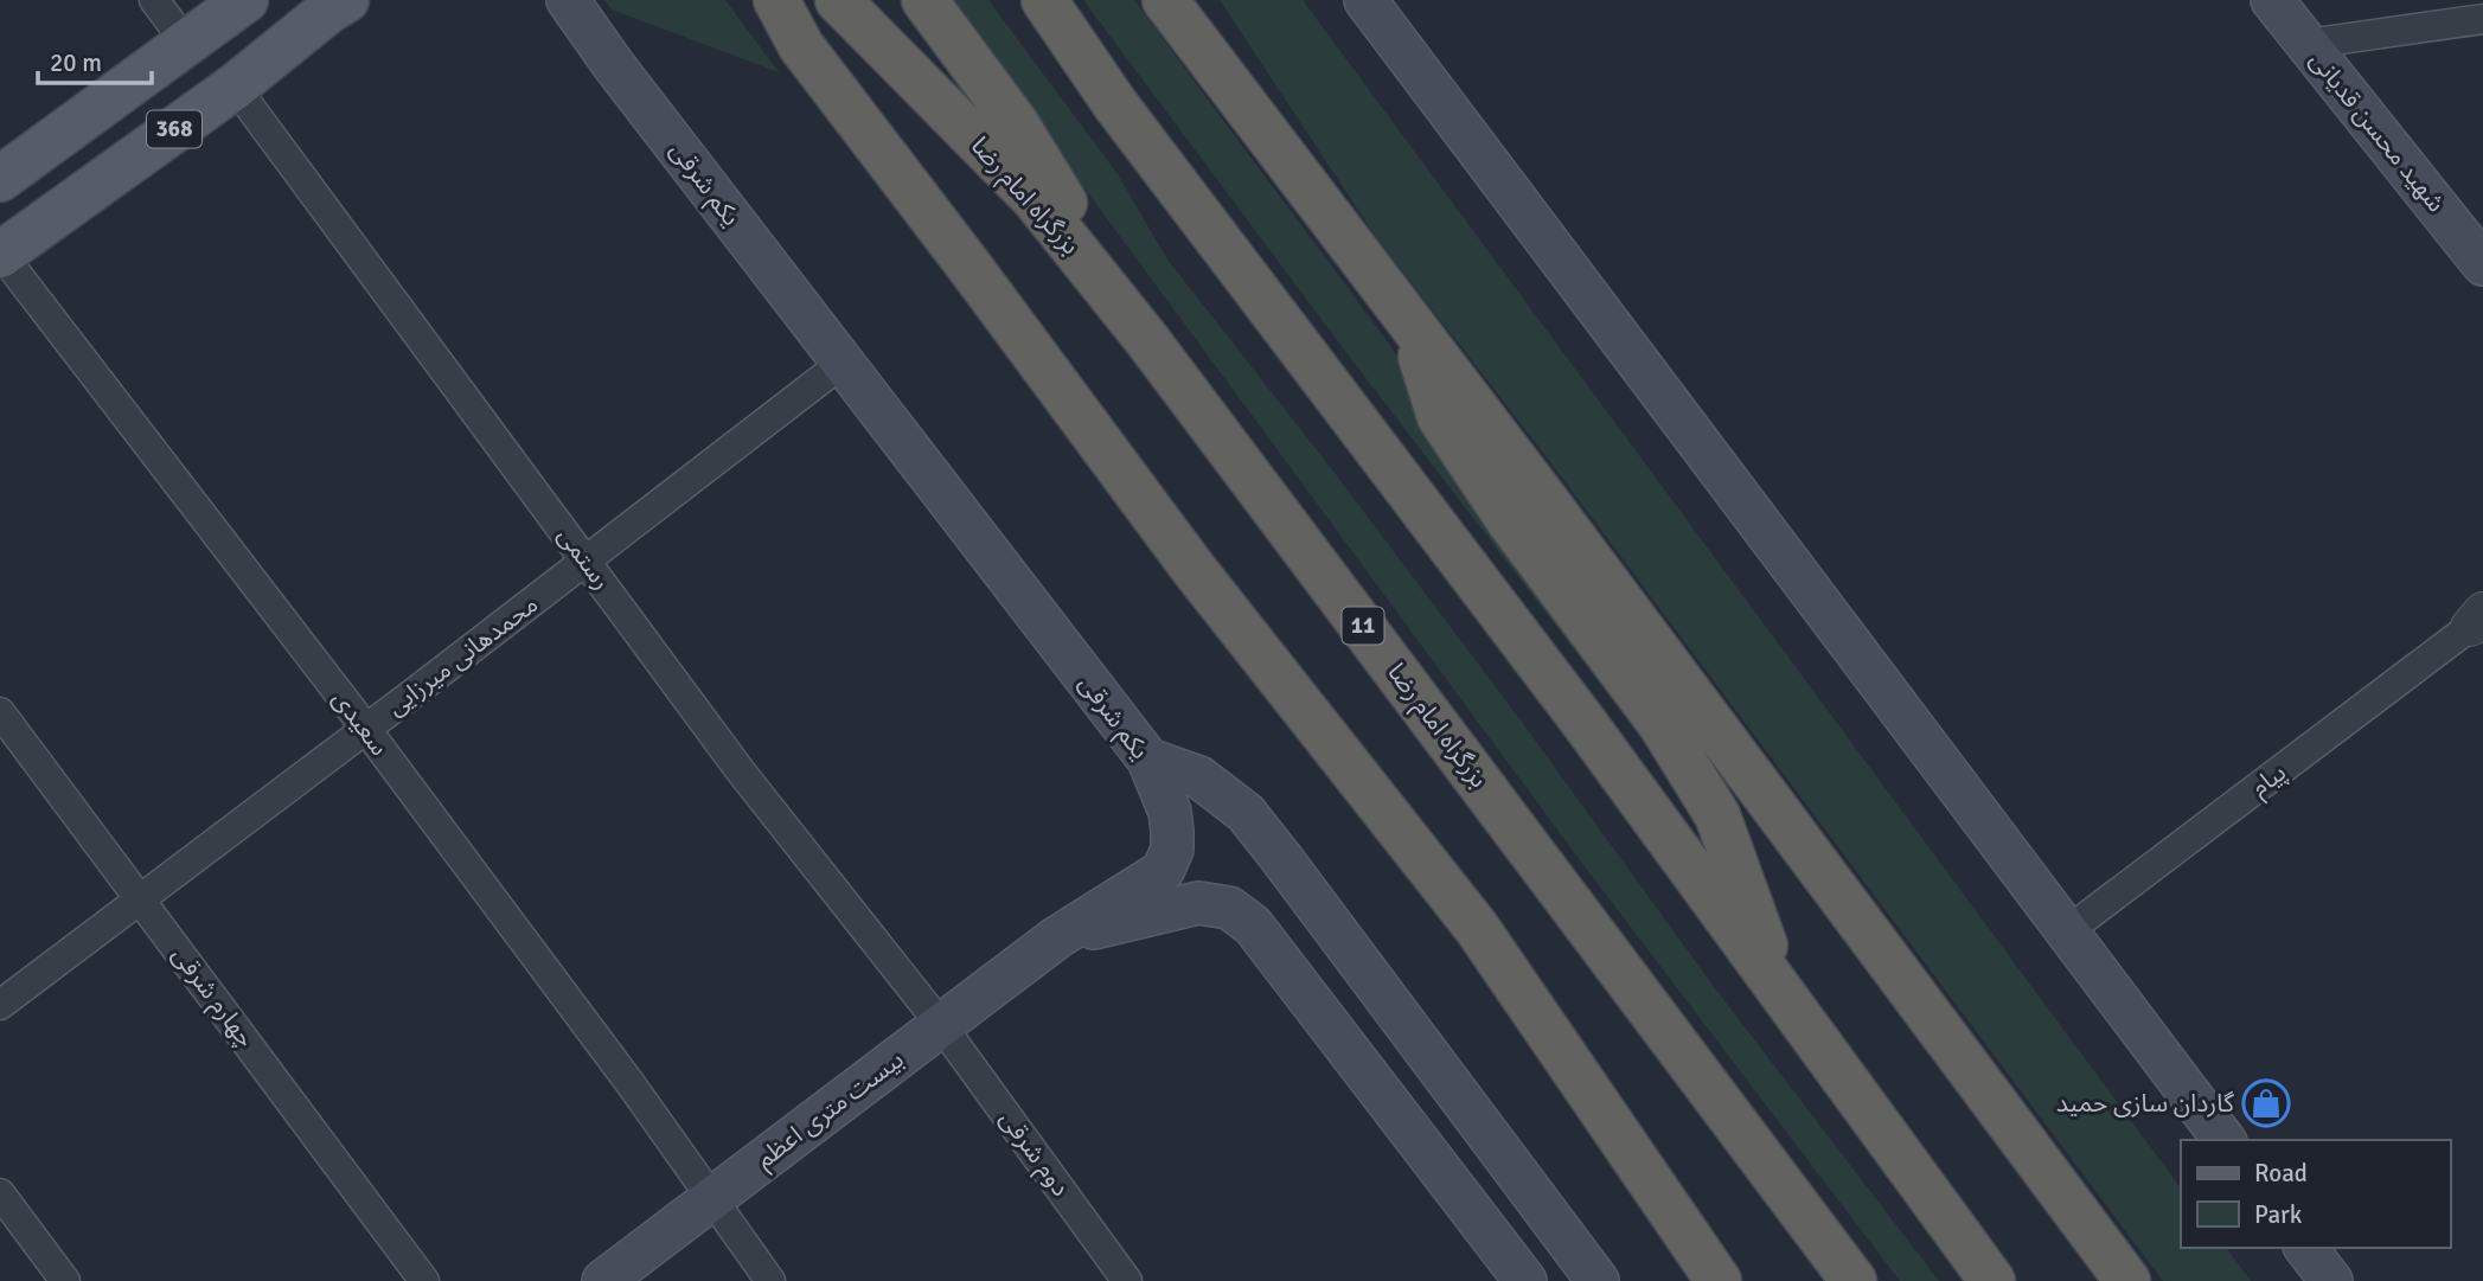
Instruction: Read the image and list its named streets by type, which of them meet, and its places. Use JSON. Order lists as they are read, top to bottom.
{
  "streets": {
    "highway": ["بزرگراه امام رضا", "11"],
    "main road": [
      "368",
      "شهید محسن قدیانی",
      "یکم شرقی",
      "بیست متری اعظم"
    ],
    "street": [
      "رستمی",
      "محمدهانی میرزایی",
      "سعیدی",
      "پیام",
      "چهارم شرقی",
      "دوم شرقی"
    ]
  },
  "crossings": [
    ["368", "رستمی"],
    ["368", "سعیدی"],
    ["یکم شرقی", "محمدهانی میرزایی"],
    ["یکم شرقی", "بیست متری اعظم"],
    ["رستمی", "محمدهانی میرزایی"],
    ["رستمی", "بیست متری اعظم"],
    ["رستمی", "دوم شرقی"],
    ["محمدهانی میرزایی", "سعیدی"],
    ["محمدهانی میرزایی", "چهارم شرقی"],
    ["سعیدی", "بیست متری اعظم"],
    ["بیست متری اعظم", "دوم شرقی"]
  ],
  "places": {
    "shop": ["گاردان سازی حمید"]
  },
  "legend": ["Road", "Park"],
  "scale_bar": "20 m"
}
